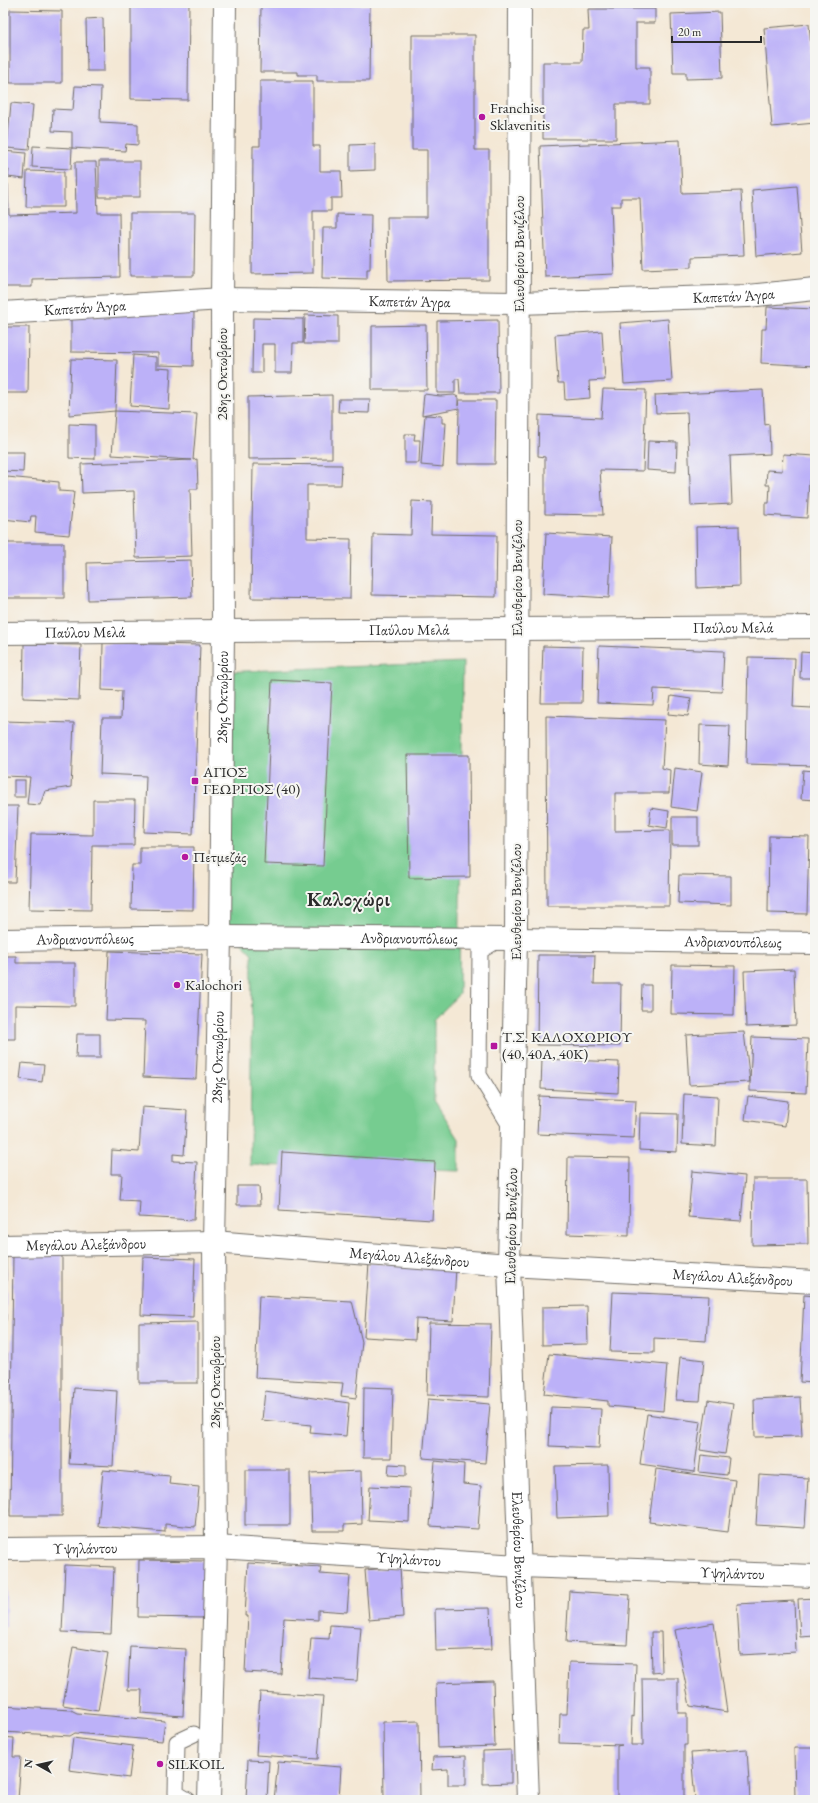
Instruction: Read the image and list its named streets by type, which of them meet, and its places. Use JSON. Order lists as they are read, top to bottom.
{
  "streets": {
    "street": [
      "Ελευθερίου Βενιζέλου",
      "Καπετάν Άγρα",
      "28ης Οκτωβρίου",
      "Παύλου Μελά",
      "Ανδριανουπόλεως",
      "Μεγάλου Αλεξάνδρου",
      "Υψηλάντου"
    ]
  },
  "crossings": [
    ["Ελευθερίου Βενιζέλου", "Καπετάν Άγρα"],
    ["Ελευθερίου Βενιζέλου", "Παύλου Μελά"],
    ["Ελευθερίου Βενιζέλου", "Ανδριανουπόλεως"],
    ["Ελευθερίου Βενιζέλου", "Μεγάλου Αλεξάνδρου"],
    ["Ελευθερίου Βενιζέλου", "Υψηλάντου"],
    ["Καπετάν Άγρα", "28ης Οκτωβρίου"],
    ["28ης Οκτωβρίου", "Παύλου Μελά"],
    ["28ης Οκτωβρίου", "Ανδριανουπόλεως"],
    ["28ης Οκτωβρίου", "Μεγάλου Αλεξάνδρου"],
    ["28ης Οκτωβρίου", "Υψηλάντου"]
  ],
  "districts": ["Καλοχώρι"],
  "places": {
    "other": [
      "Franchise Sklavenitis",
      "Πετμεζάς",
      "Kalochori",
      "SILKOIL"
    ],
    "transit": ["ΑΓΙΟΣ ΓΕΩΡΓΙΟΣ (40)", "Τ.Σ. ΚΑΛΟΧΩΡΙΟΥ (40, 40Α, 40Κ)"]
  },
  "scale_bar": "20 m",
  "north": "left"
}
